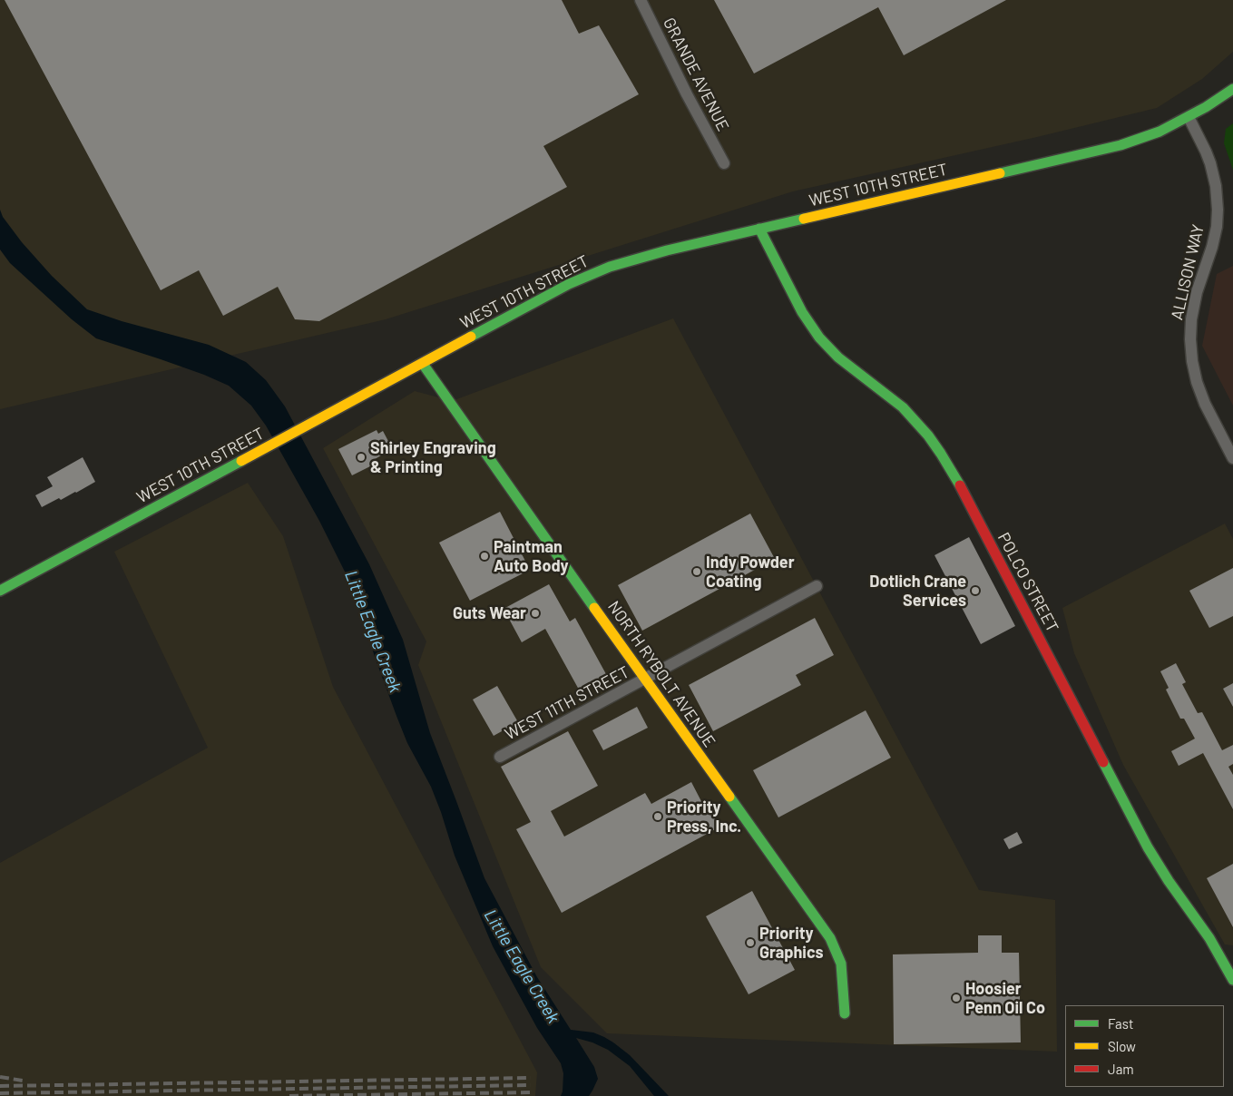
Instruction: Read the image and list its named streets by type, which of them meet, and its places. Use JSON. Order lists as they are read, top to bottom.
{
  "streets": {
    "street": [
      "GRANDE AVENUE",
      "WEST 10TH STREET",
      "ALLISON WAY",
      "POLCO STREET",
      "NORTH RYBOLT AVENUE",
      "WEST 11TH STREET"
    ]
  },
  "crossings": [
    ["WEST 10TH STREET", "ALLISON WAY"],
    ["WEST 10TH STREET", "POLCO STREET"],
    ["WEST 10TH STREET", "NORTH RYBOLT AVENUE"],
    ["NORTH RYBOLT AVENUE", "WEST 11TH STREET"]
  ],
  "water": ["Little Eagle Creek"],
  "places": [
    "Shirley Engraving & Printing",
    "Paintman Auto Body",
    "Indy Powder Coating",
    "Dotlich Crane Services",
    "Guts Wear",
    "Priority Press, Inc.",
    "Priority Graphics",
    "Hoosier Penn Oil Co"
  ],
  "legend": ["Fast", "Slow", "Jam"]
}
